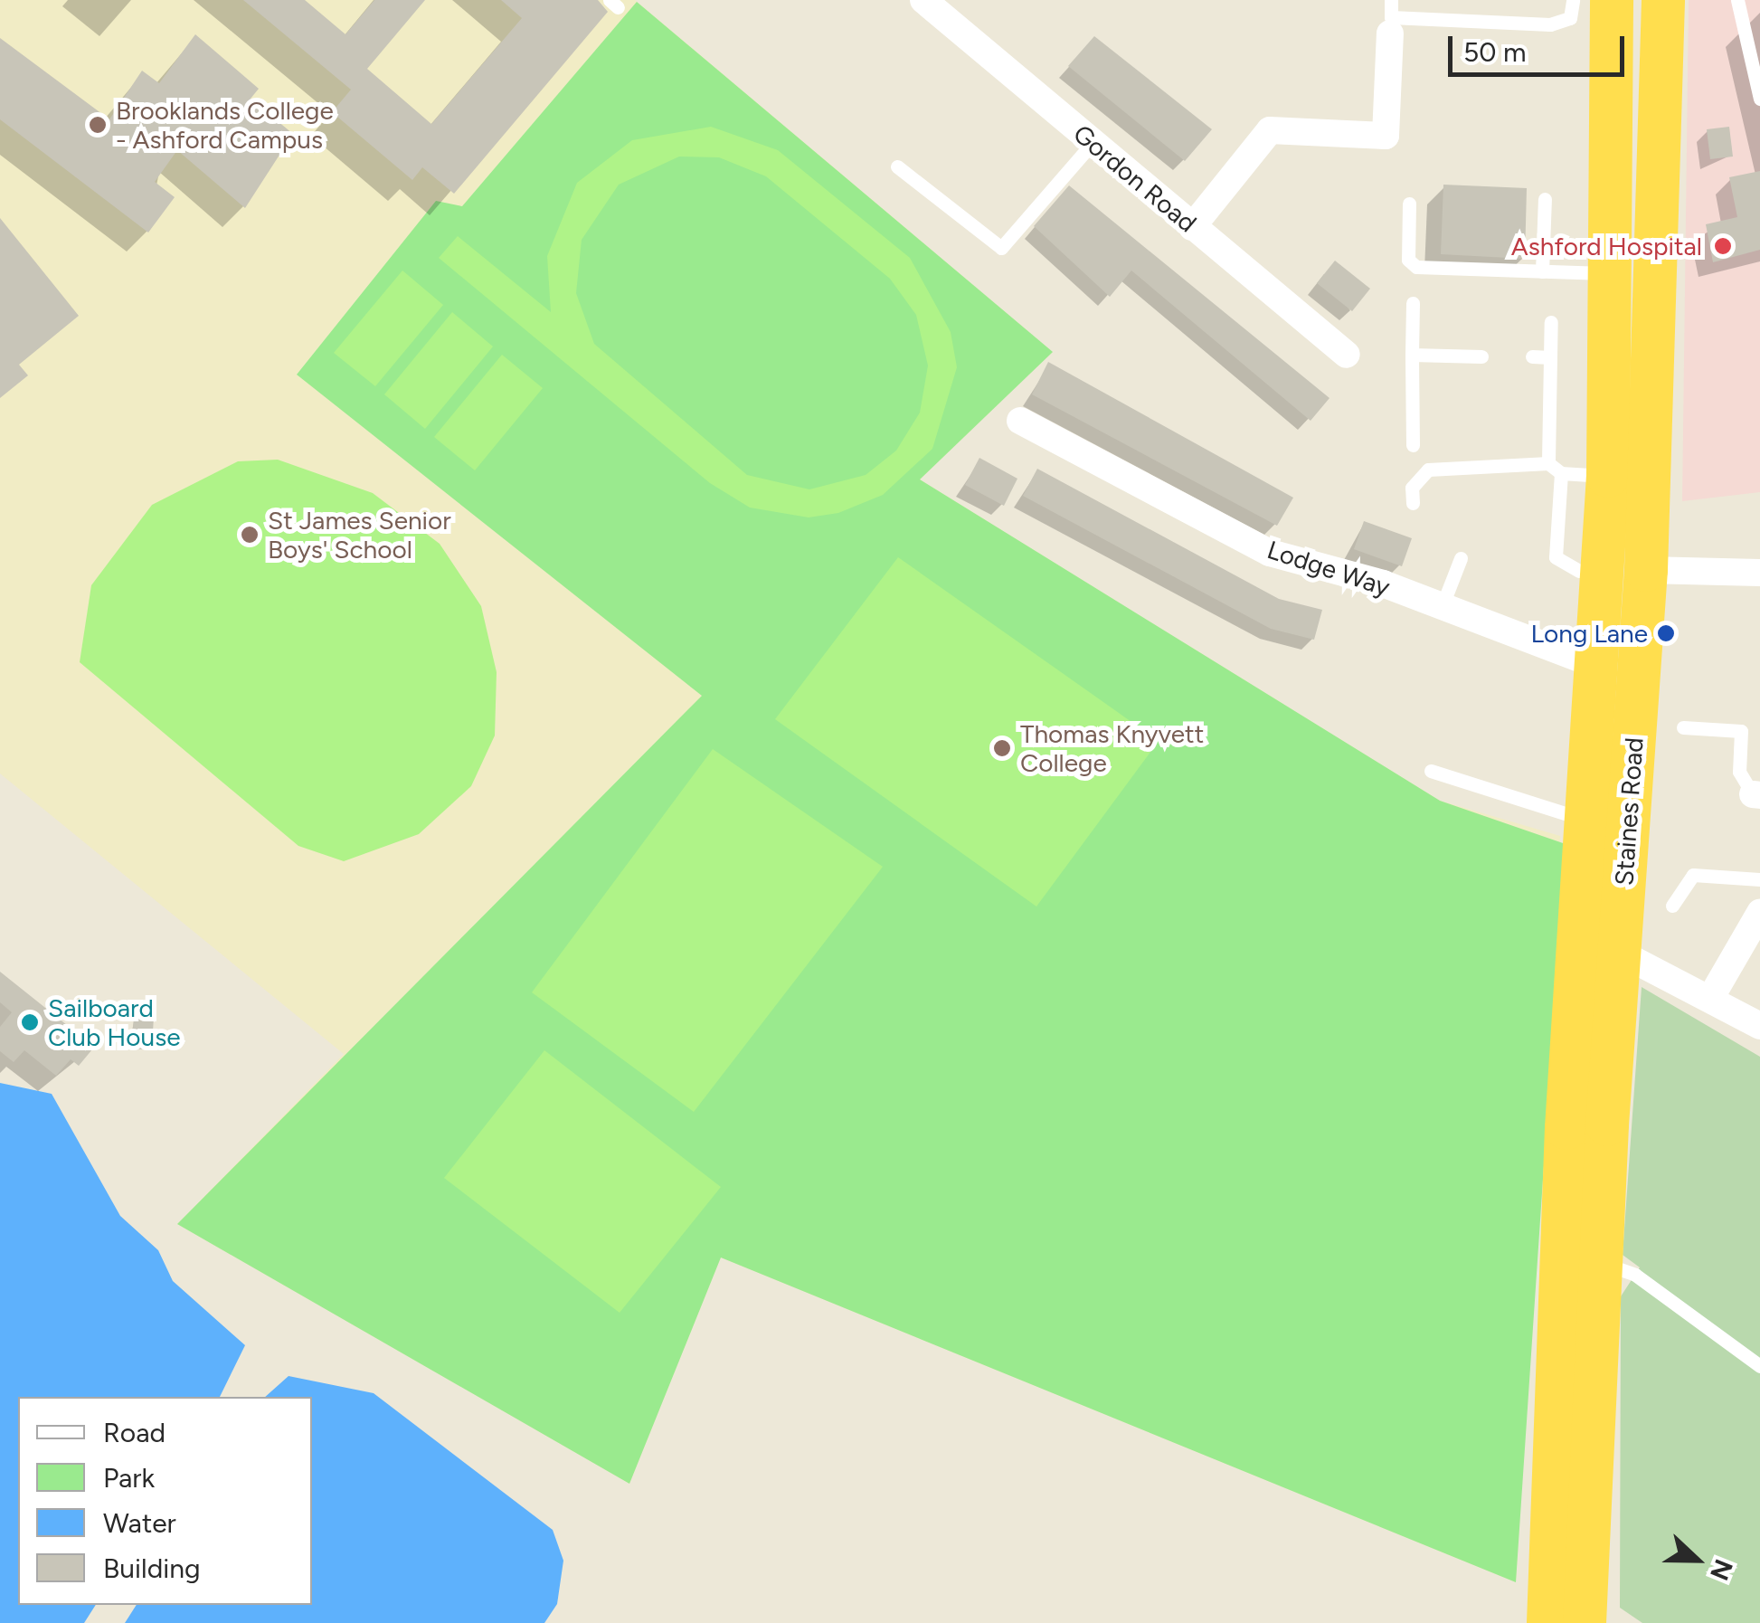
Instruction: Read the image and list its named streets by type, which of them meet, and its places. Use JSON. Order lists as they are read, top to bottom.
{
  "streets": {
    "highway": ["Staines Road"],
    "street": ["Gordon Road", "Lodge Way"]
  },
  "crossings": [
    ["Lodge Way", "Staines Road"]
  ],
  "places": [
    "Brooklands College - Ashford Campus",
    "Ashford Hospital",
    "St James Senior Boys' School",
    "Long Lane",
    "Thomas Knyvett College",
    "Sailboard Club House"
  ],
  "legend": [
    "Road",
    "Park",
    "Water",
    "Building"
  ],
  "scale_bar": "50 m",
  "north": "right"
}
